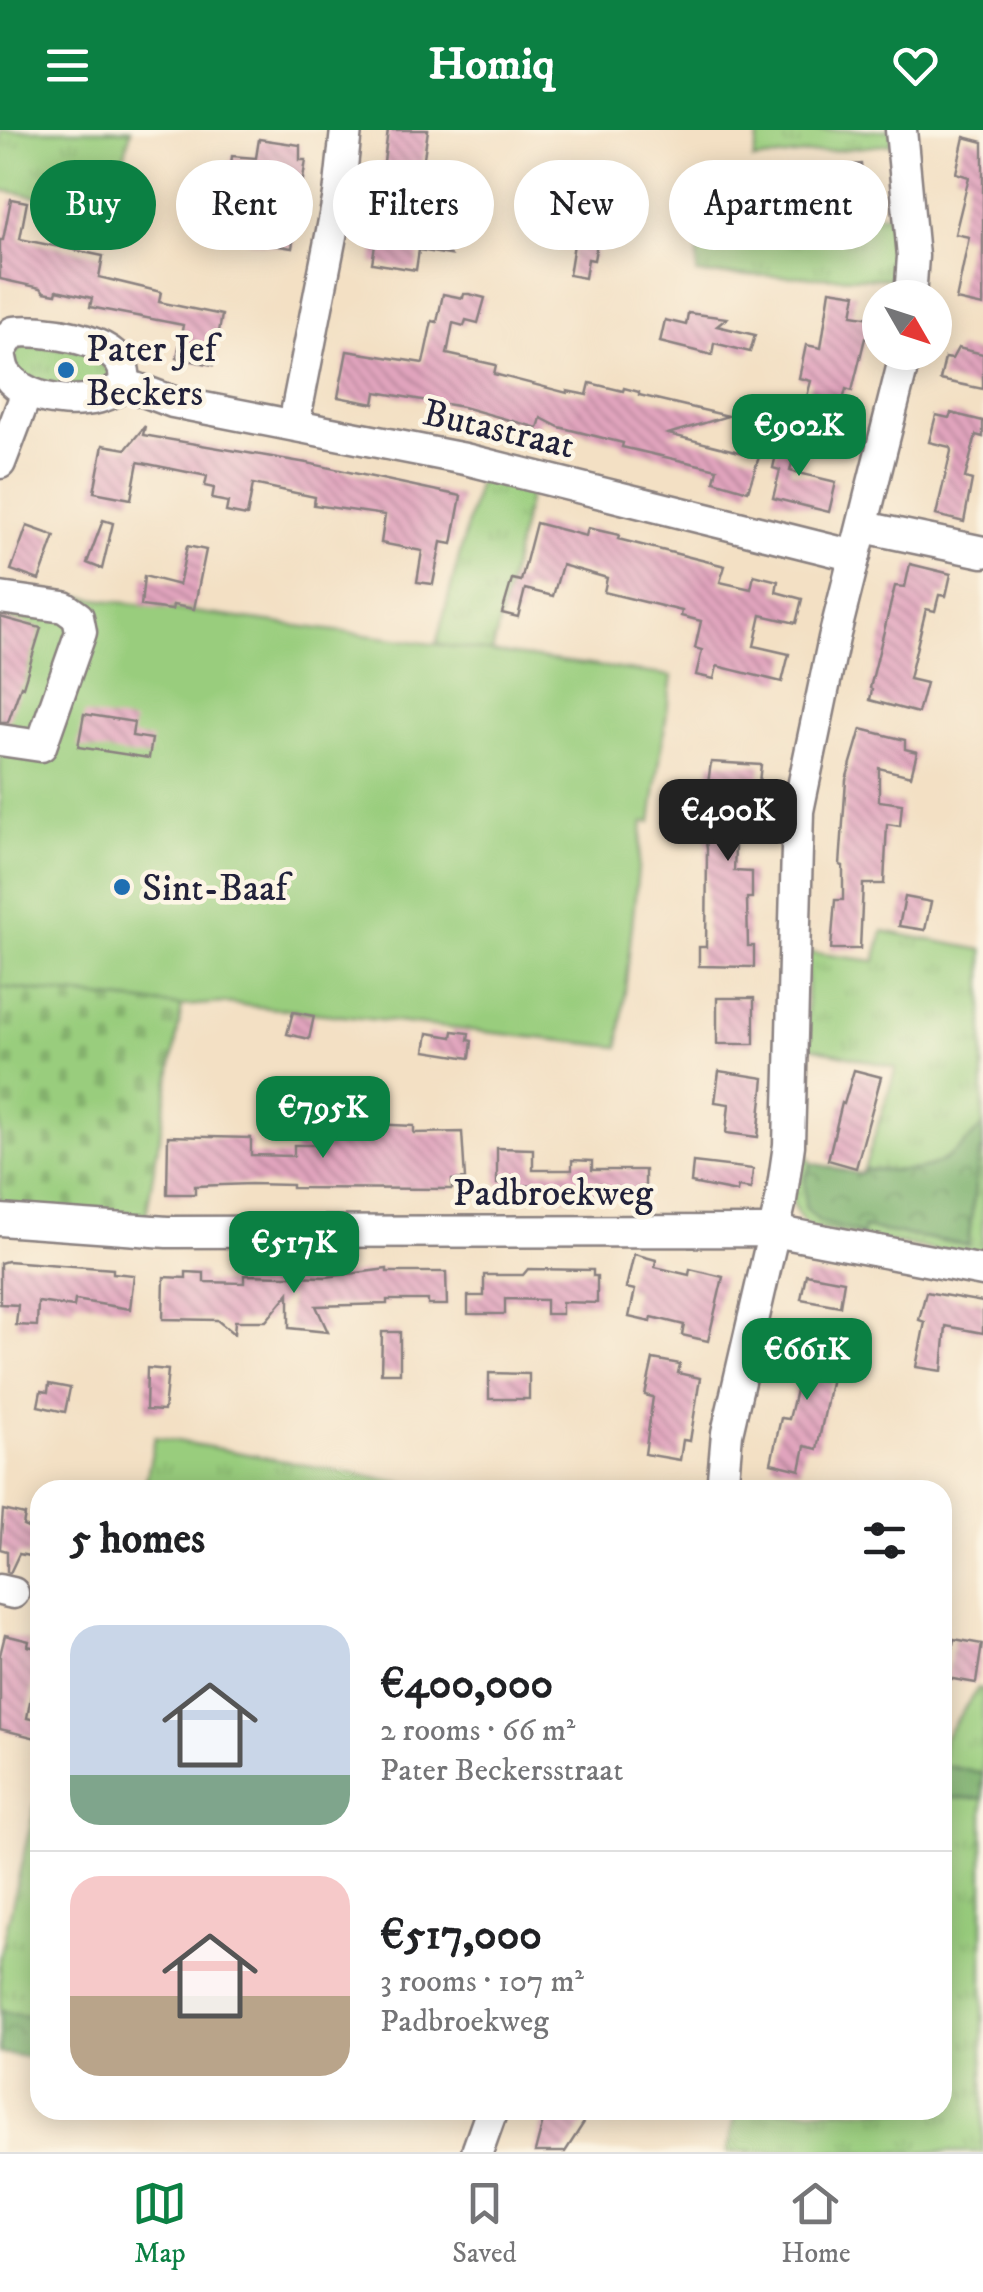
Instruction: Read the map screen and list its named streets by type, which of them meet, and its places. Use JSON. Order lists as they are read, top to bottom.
{
  "streets": {
    "street": ["Butastraat", "Padbroekweg"]
  },
  "places": ["Pater Jef Beckers", "Sint-Baaf"],
  "north": "bottom right",
  "page": {
    "header": "Homiq",
    "chip": [
      "Buy",
      "Rent",
      "Filters",
      "New",
      "Apartment"
    ],
    "price": [
      "€902K",
      "€400K",
      "€795K",
      "€517K",
      "€661K"
    ],
    "heading": "5 homes",
    "list": [
      {
        "name": "€400,000",
        "note": "2 rooms · 66 m² · Pater Beckersstraat"
      },
      {
        "name": "€517,000",
        "note": "3 rooms · 107 m² · Padbroekweg"
      }
    ],
    "tabs": ["Map", "Saved", "Home"]
  }
}
